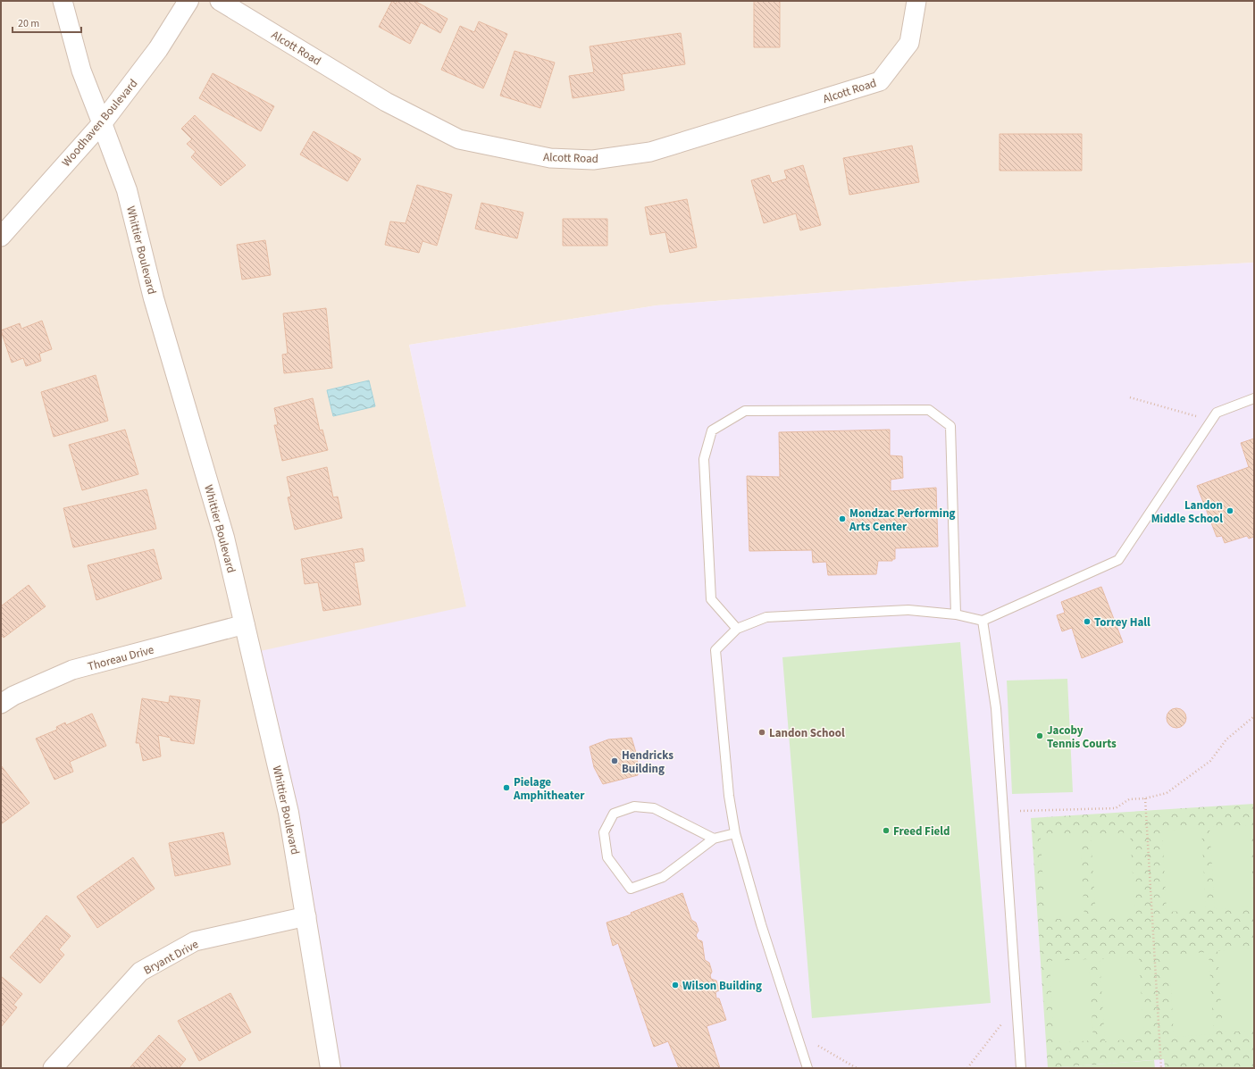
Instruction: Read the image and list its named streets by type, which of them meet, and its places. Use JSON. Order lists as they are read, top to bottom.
{
  "streets": {
    "street": [
      "Alcott Road",
      "Woodhaven Boulevard",
      "Whittier Boulevard",
      "Thoreau Drive",
      "Bryant Drive"
    ]
  },
  "crossings": [
    ["Woodhaven Boulevard", "Whittier Boulevard"],
    ["Whittier Boulevard", "Thoreau Drive"],
    ["Whittier Boulevard", "Bryant Drive"]
  ],
  "places": [
    "Landon Middle School",
    "Mondzac Performing Arts Center",
    "Torrey Hall",
    "Landon School",
    "Jacoby Tennis Courts",
    "Hendricks Building",
    "Pielage Amphitheater",
    "Freed Field",
    "Wilson Building"
  ],
  "scale_bar": "20 m"
}
